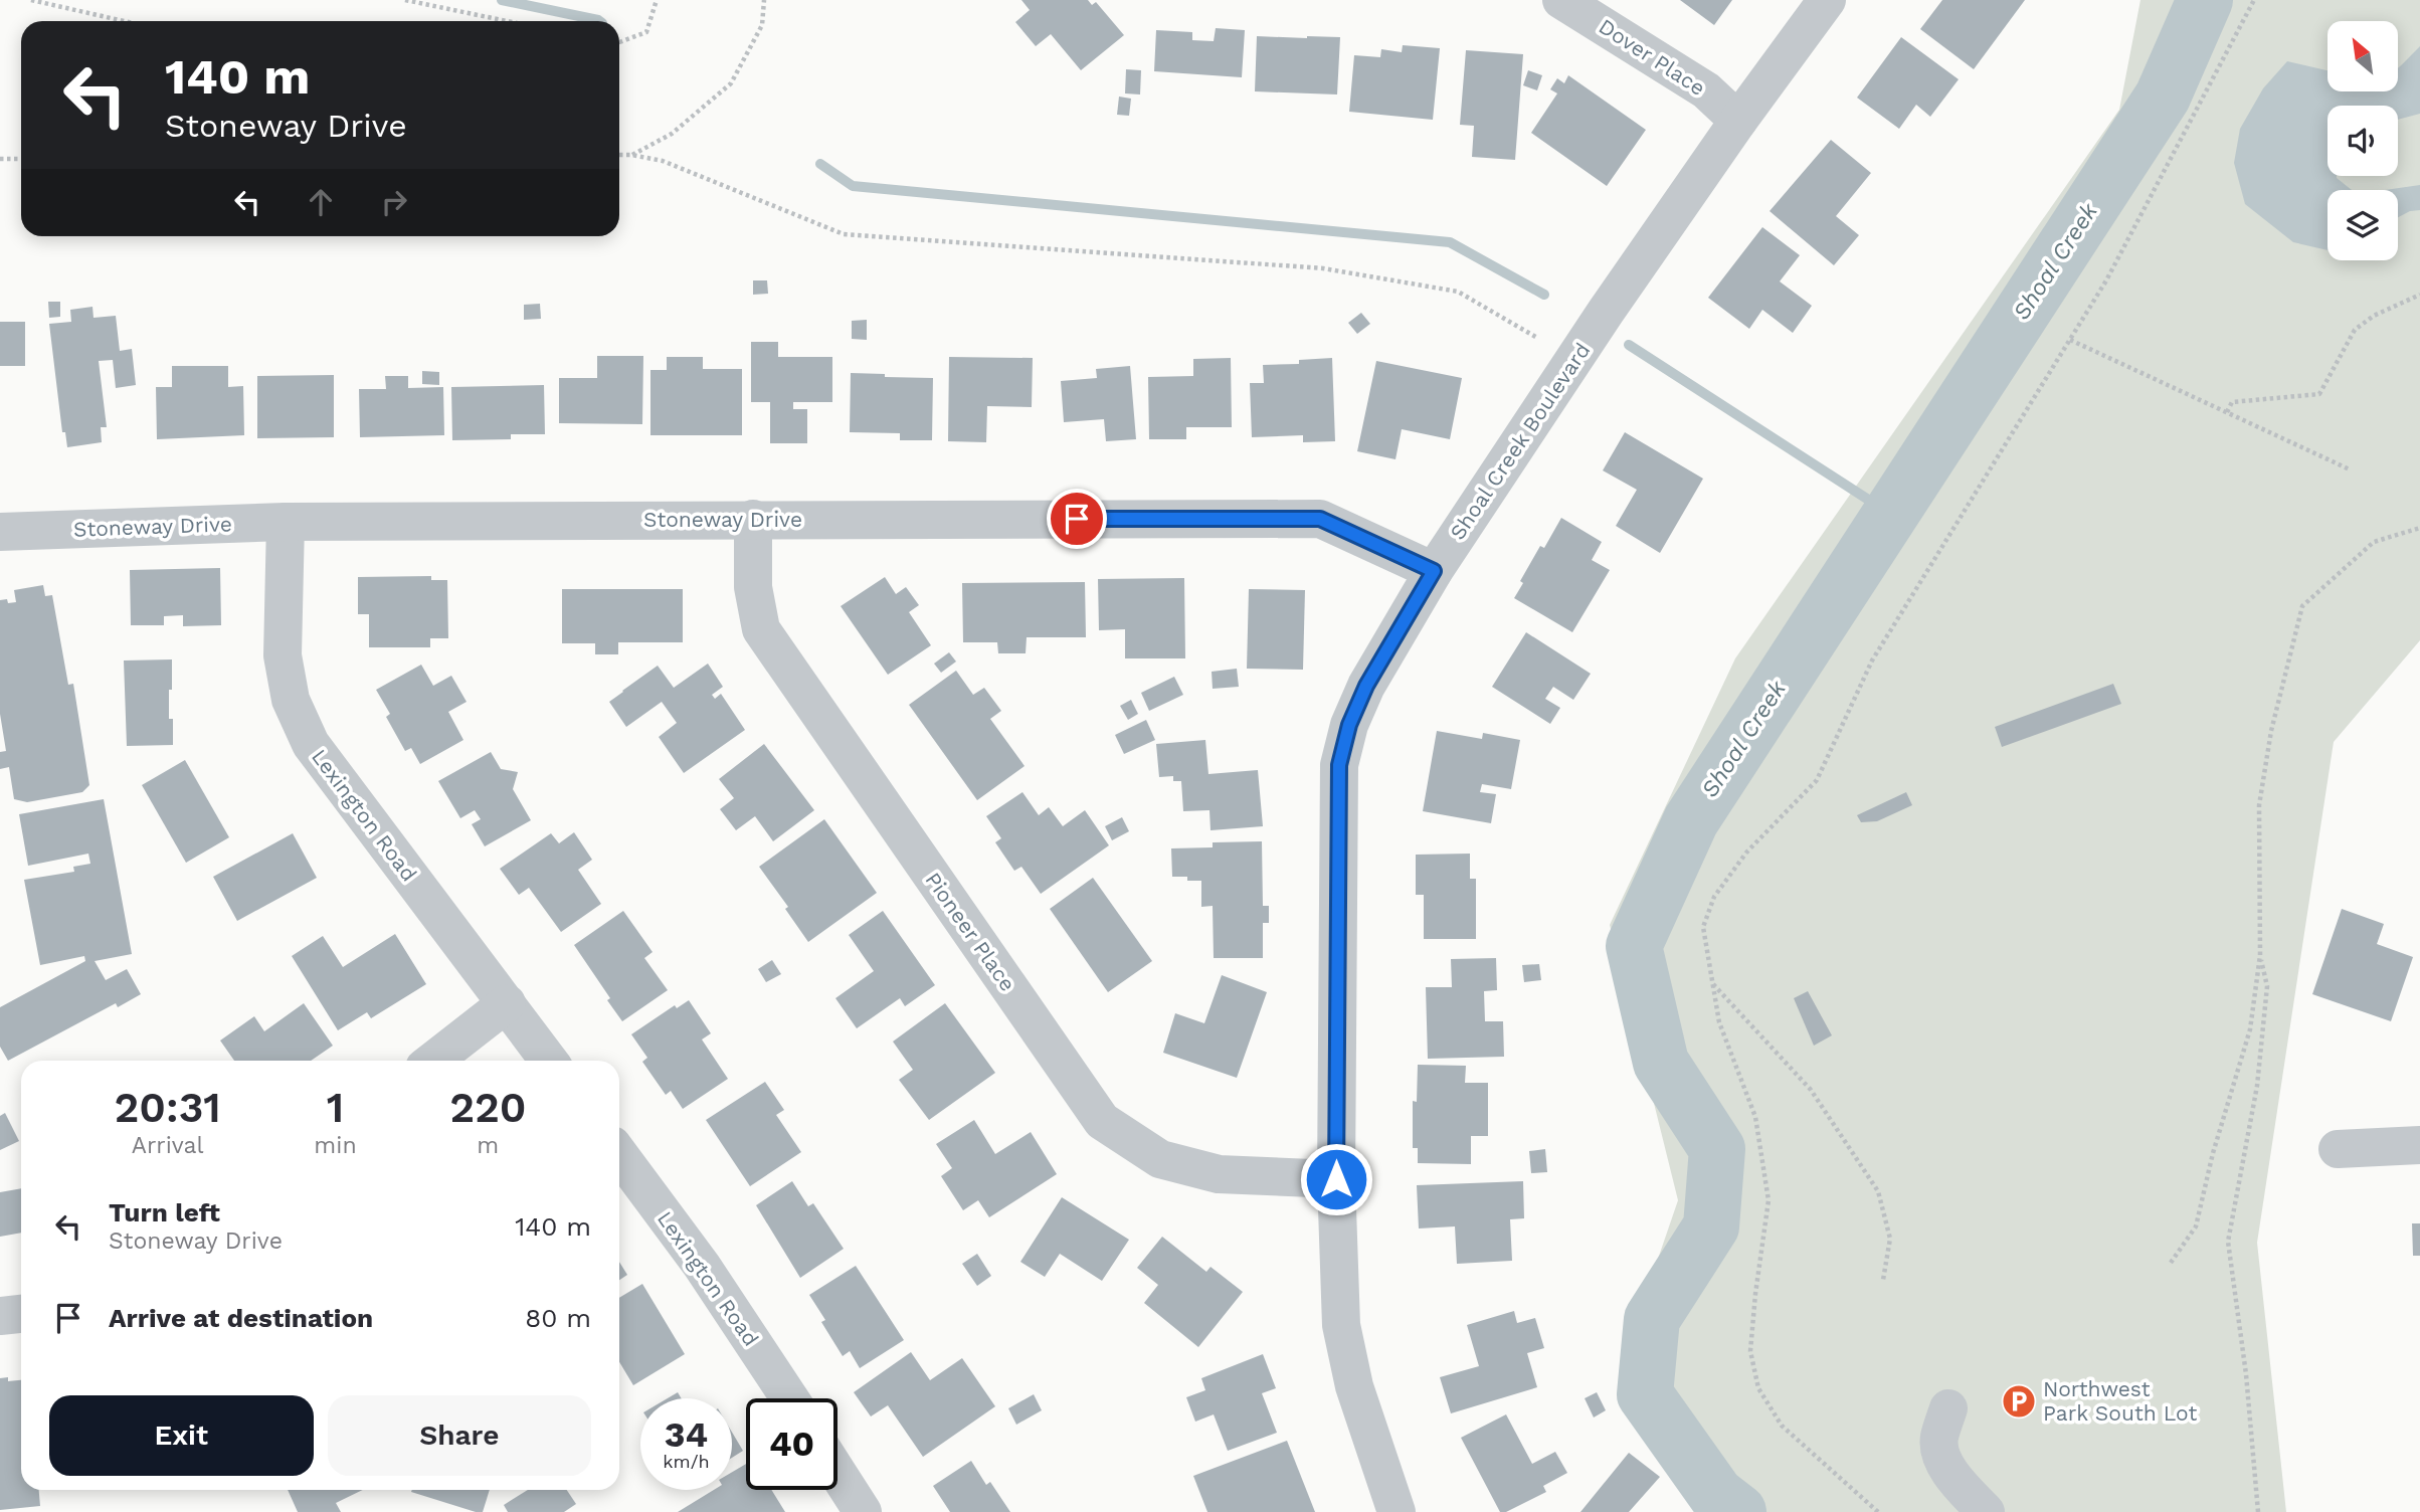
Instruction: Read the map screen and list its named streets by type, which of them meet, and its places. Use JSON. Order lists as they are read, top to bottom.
{
  "streets": {
    "street": [
      "Dover Place",
      "Shoal Creek Boulevard",
      "Stoneway Drive",
      "Lexington Road",
      "Pioneer Place"
    ]
  },
  "crossings": [
    ["Dover Place", "Shoal Creek Boulevard"],
    ["Shoal Creek Boulevard", "Stoneway Drive"],
    ["Shoal Creek Boulevard", "Pioneer Place"],
    ["Stoneway Drive", "Lexington Road"],
    ["Stoneway Drive", "Pioneer Place"]
  ],
  "water": ["Shoal Creek"],
  "places": {
    "parking": ["Northwest Park South Lot"]
  },
  "north": "top left",
  "page": {
    "turn": ["140 m", "Stoneway Drive"],
    "eta": [
      "20:31",
      "Arrival",
      "1",
      "min",
      "220",
      "m"
    ],
    "list": [
      {
        "name": "Turn left",
        "note": "Stoneway Drive",
        "value": "140 m"
      },
      {
        "name": "Arrive at destination",
        "value": "80 m"
      }
    ],
    "buttons": ["Exit", "Share"],
    "speed": "34 km/h",
    "limit": "40"
  }
}
